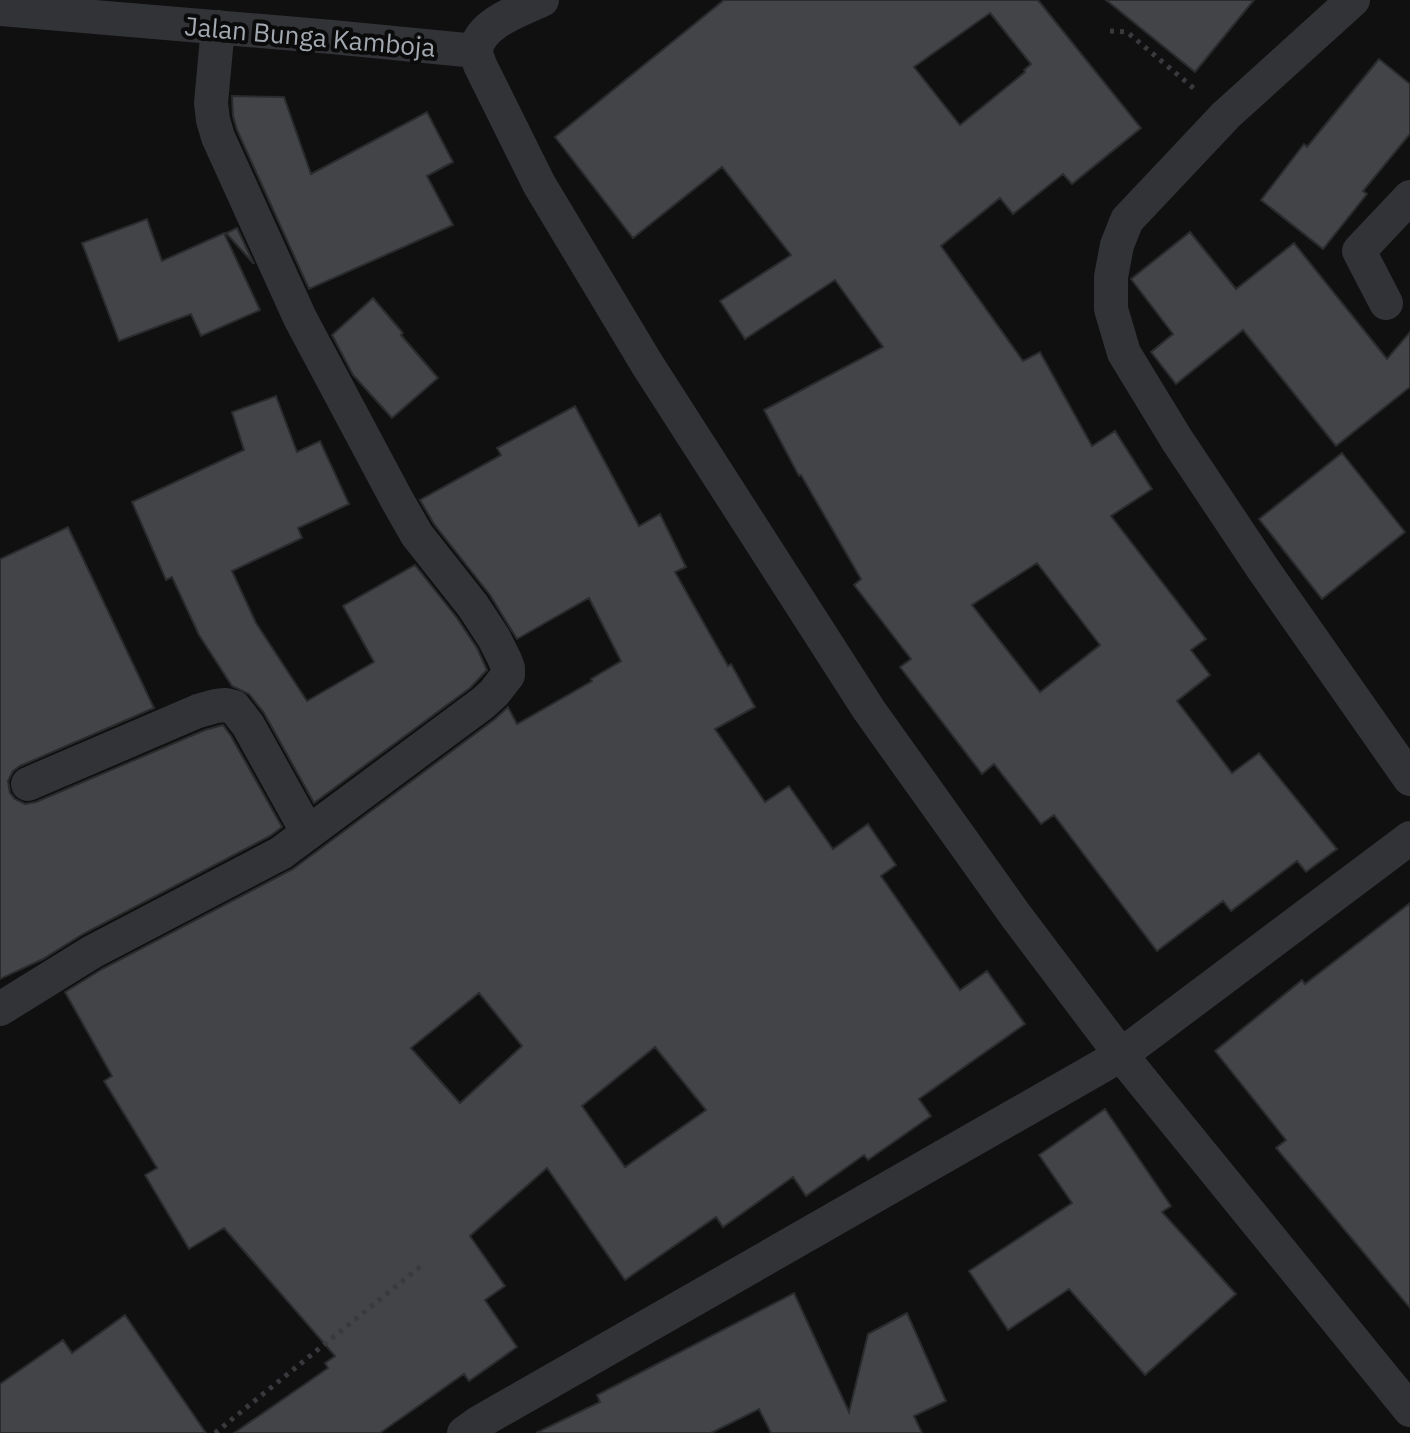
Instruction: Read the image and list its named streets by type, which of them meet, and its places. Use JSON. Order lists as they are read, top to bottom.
{
  "streets": {
    "street": ["Jalan Bunga Kamboja"]
  }
}
